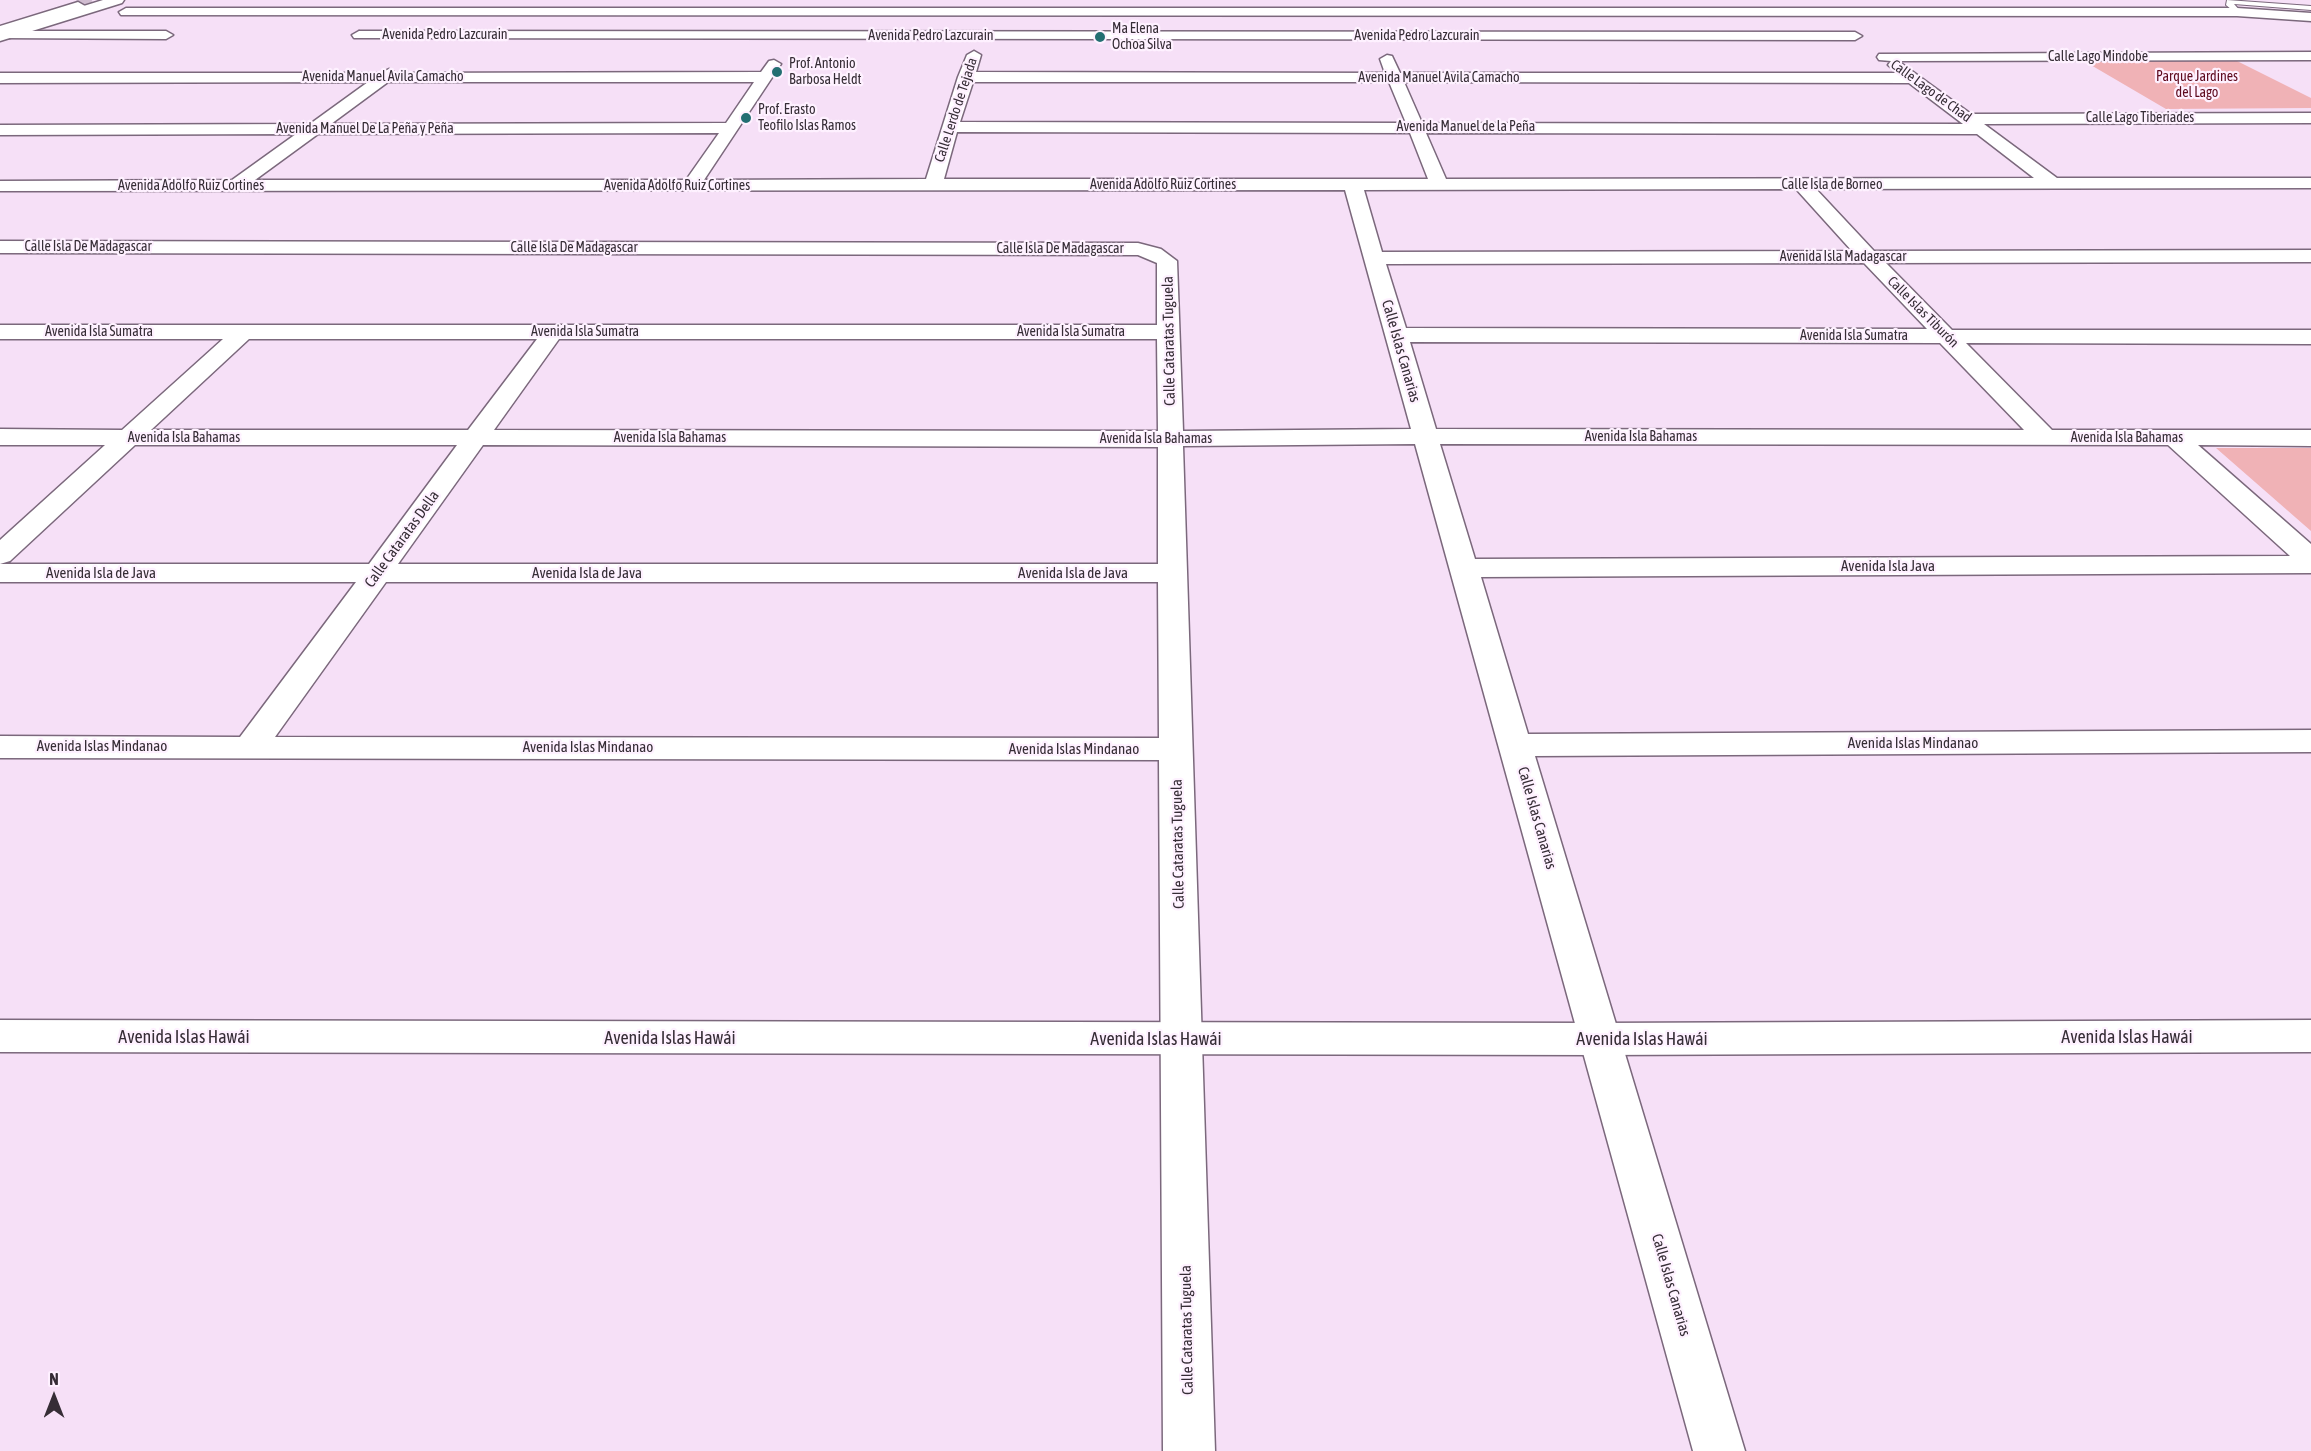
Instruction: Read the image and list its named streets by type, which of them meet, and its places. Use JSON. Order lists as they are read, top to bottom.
{
  "streets": {
    "street": [
      "Avenida Pedro Lazcurain",
      "Calle Lago Mindobe",
      "Avenida Manuel Avila Camacho",
      "Calle Lago de Chad",
      "Calle Lerdo de Tejada",
      "Calle Lago Tiberiades",
      "Avenida Manuel de la Peña",
      "Avenida Manuel De La Peña y Peña",
      "Avenida Adolfo Ruiz Cortines",
      "Calle Isla de Borneo",
      "Calle Isla De Madagascar",
      "Avenida Isla Madagascar",
      "Calle Islas Tiburón",
      "Avenida Isla Sumatra",
      "Calle Cataratas Tuguela",
      "Calle Islas Canarias",
      "Avenida Isla Bahamas",
      "Calle Cataratas Della",
      "Avenida Isla Java",
      "Avenida Isla de Java",
      "Avenida Islas Mindanao",
      "Avenida Islas Hawái"
    ]
  },
  "crossings": [
    ["Avenida Pedro Lazcurain", "Calle Lago Mindobe"],
    ["Avenida Pedro Lazcurain", "Calle Lago de Chad"],
    ["Avenida Pedro Lazcurain", "Calle Lerdo de Tejada"],
    ["Calle Lago Mindobe", "Calle Lago de Chad"],
    ["Avenida Manuel Avila Camacho", "Calle Lago de Chad"],
    ["Avenida Manuel Avila Camacho", "Calle Lerdo de Tejada"],
    ["Calle Lago de Chad", "Calle Lago Tiberiades"],
    ["Calle Lago de Chad", "Avenida Manuel de la Peña"],
    ["Calle Lago de Chad", "Calle Isla de Borneo"],
    ["Calle Lerdo de Tejada", "Avenida Manuel de la Peña"],
    ["Calle Lerdo de Tejada", "Avenida Adolfo Ruiz Cortines"],
    ["Calle Lago Tiberiades", "Avenida Manuel de la Peña"],
    ["Avenida Adolfo Ruiz Cortines", "Calle Isla de Borneo"],
    ["Avenida Adolfo Ruiz Cortines", "Calle Islas Canarias"],
    ["Calle Isla de Borneo", "Calle Islas Tiburón"],
    ["Calle Isla de Borneo", "Calle Islas Canarias"],
    ["Calle Isla De Madagascar", "Calle Cataratas Tuguela"],
    ["Avenida Isla Madagascar", "Calle Islas Tiburón"],
    ["Avenida Isla Madagascar", "Calle Islas Canarias"],
    ["Calle Islas Tiburón", "Avenida Isla Sumatra"],
    ["Calle Islas Tiburón", "Avenida Isla Bahamas"],
    ["Avenida Isla Sumatra", "Calle Cataratas Tuguela"],
    ["Avenida Isla Sumatra", "Calle Islas Canarias"],
    ["Avenida Isla Sumatra", "Calle Cataratas Della"],
    ["Calle Cataratas Tuguela", "Avenida Isla Bahamas"],
    ["Calle Cataratas Tuguela", "Avenida Isla de Java"],
    ["Calle Cataratas Tuguela", "Avenida Islas Mindanao"],
    ["Calle Cataratas Tuguela", "Avenida Islas Hawái"],
    ["Calle Islas Canarias", "Avenida Isla Bahamas"],
    ["Calle Islas Canarias", "Avenida Isla Java"],
    ["Calle Islas Canarias", "Avenida Islas Mindanao"],
    ["Calle Islas Canarias", "Avenida Islas Hawái"],
    ["Avenida Isla Bahamas", "Calle Cataratas Della"],
    ["Calle Cataratas Della", "Avenida Isla de Java"],
    ["Calle Cataratas Della", "Avenida Islas Mindanao"]
  ],
  "parks": ["Parque Jardines del Lago"],
  "places": ["Ma Elena Ochoa Silva", "Prof. Antonio Barbosa Heldt", "Prof. Erasto Teofilo Islas Ramos"],
  "north": "top"
}
